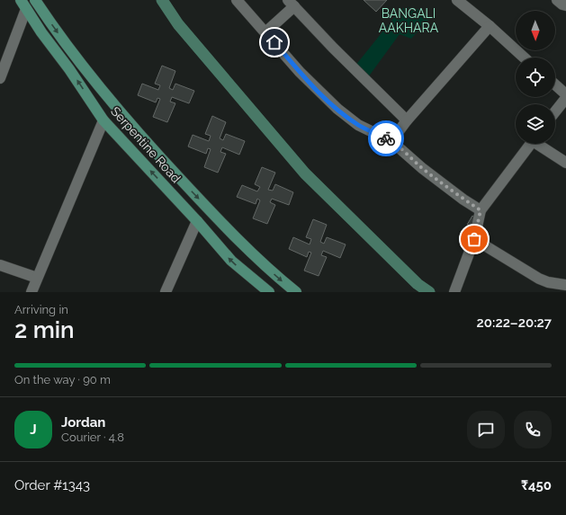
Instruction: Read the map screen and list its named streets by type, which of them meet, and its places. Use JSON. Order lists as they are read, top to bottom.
{
  "streets": {
    "main road": ["Serpentine Road"]
  },
  "parks": ["BANGALI AAKHARA"],
  "north": "bottom",
  "page": {
    "heading": ["2 min", "Arriving in", "20:22–20:27"],
    "panel": [
      "Jordan",
      "Courier · 4.8",
      "Order #1343",
      "₹450"
    ],
    "bar": "On the way · 90 m",
    "round": "J"
  }
}
